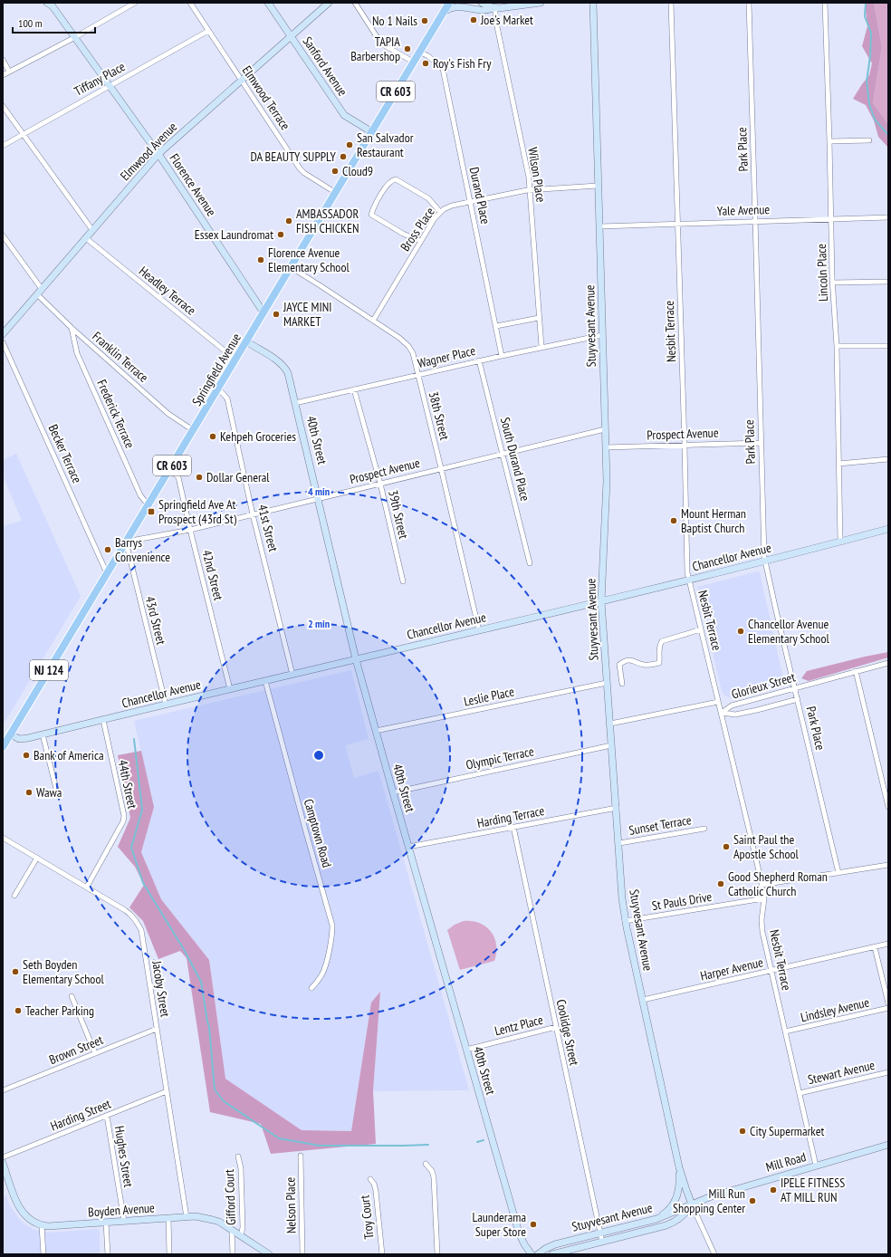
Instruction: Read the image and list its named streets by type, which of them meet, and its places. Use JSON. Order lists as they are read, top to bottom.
{
  "streets": {
    "main road": [
      "Sanford Avenue",
      "CR 603",
      "Elmwood Avenue",
      "Florence Avenue",
      "Stuyvesant Avenue",
      "Springfield Avenue",
      "40th Street",
      "Chancellor Avenue",
      "NJ 124",
      "Mill Road",
      "Boyden Avenue"
    ],
    "street": [
      "Tiffany Place",
      "Elmwood Terrace",
      "Park Place",
      "Wilson Place",
      "Durand Place",
      "Yale Avenue",
      "Bross Place",
      "Lincoln Place",
      "Headley Terrace",
      "Nesbit Terrace",
      "Franklin Terrace",
      "Wagner Place",
      "Frederick Terrace",
      "38th Street",
      "Prospect Avenue",
      "Becker Terrace",
      "South Durand Place",
      "39th Street",
      "41st Street",
      "42nd Street",
      "43rd Street",
      "Glorieux Street",
      "Leslie Place",
      "Olympic Terrace",
      "44th Street",
      "Harding Terrace",
      "Sunset Terrace",
      "Camptown Road",
      "St Pauls Drive",
      "Harper Avenue",
      "Jacoby Street",
      "Lindsley Avenue",
      "Lentz Place",
      "Coolidge Street",
      "Brown Street",
      "Stewart Avenue",
      "Harding Street",
      "Hughes Street",
      "Gifford Court",
      "Nelson Place",
      "Troy Court"
    ]
  },
  "crossings": [
    ["Sanford Avenue", "Elmwood Avenue"],
    ["Sanford Avenue", "Springfield Avenue"],
    ["Tiffany Place", "Elmwood Terrace"],
    ["Tiffany Place", "Florence Avenue"],
    ["Elmwood Terrace", "Elmwood Avenue"],
    ["Elmwood Terrace", "Springfield Avenue"],
    ["Park Place", "Yale Avenue"],
    ["Park Place", "Prospect Avenue"],
    ["Park Place", "Chancellor Avenue"],
    ["Park Place", "Glorieux Street"],
    ["Elmwood Avenue", "Florence Avenue"],
    ["Elmwood Avenue", "Headley Terrace"],
    ["Elmwood Avenue", "Franklin Terrace"],
    ["Wilson Place", "Bross Place"],
    ["Wilson Place", "Wagner Place"],
    ["Florence Avenue", "Springfield Avenue"],
    ["Durand Place", "Bross Place"],
    ["Durand Place", "Wagner Place"],
    ["Durand Place", "Springfield Avenue"],
    ["Yale Avenue", "Lincoln Place"],
    ["Yale Avenue", "Stuyvesant Avenue"],
    ["Yale Avenue", "Nesbit Terrace"],
    ["Bross Place", "Stuyvesant Avenue"],
    ["Bross Place", "38th Street"],
    ["Lincoln Place", "Chancellor Avenue"],
    ["Headley Terrace", "Springfield Avenue"],
    ["Stuyvesant Avenue", "Wagner Place"],
    ["Stuyvesant Avenue", "Prospect Avenue"],
    ["Stuyvesant Avenue", "Chancellor Avenue"],
    ["Stuyvesant Avenue", "Glorieux Street"],
    ["Stuyvesant Avenue", "Leslie Place"],
    ["Stuyvesant Avenue", "Olympic Terrace"],
    ["Stuyvesant Avenue", "Harding Terrace"],
    ["Stuyvesant Avenue", "Sunset Terrace"],
    ["Stuyvesant Avenue", "St Pauls Drive"],
    ["Stuyvesant Avenue", "Harper Avenue"],
    ["Stuyvesant Avenue", "Coolidge Street"],
    ["Stuyvesant Avenue", "Mill Road"],
    ["Nesbit Terrace", "Prospect Avenue"],
    ["Nesbit Terrace", "Chancellor Avenue"],
    ["Nesbit Terrace", "Glorieux Street"],
    ["Nesbit Terrace", "St Pauls Drive"],
    ["Nesbit Terrace", "Harper Avenue"],
    ["Nesbit Terrace", "Lindsley Avenue"],
    ["Nesbit Terrace", "Stewart Avenue"],
    ["Nesbit Terrace", "Mill Road"],
    ["Franklin Terrace", "Springfield Avenue"],
    ["Franklin Terrace", "Frederick Terrace"],
    ["Wagner Place", "38th Street"],
    ["Wagner Place", "40th Street"],
    ["Wagner Place", "South Durand Place"],
    ["Wagner Place", "39th Street"],
    ["Springfield Avenue", "Frederick Terrace"],
    ["Springfield Avenue", "38th Street"],
    ["Springfield Avenue", "Prospect Avenue"],
    ["Springfield Avenue", "40th Street"],
    ["Springfield Avenue", "Becker Terrace"],
    ["Springfield Avenue", "41st Street"],
    ["Springfield Avenue", "Chancellor Avenue"],
    ["Springfield Avenue", "42nd Street"],
    ["Springfield Avenue", "43rd Street"],
    ["38th Street", "Prospect Avenue"],
    ["38th Street", "Chancellor Avenue"],
    ["Prospect Avenue", "40th Street"],
    ["Prospect Avenue", "South Durand Place"],
    ["Prospect Avenue", "39th Street"],
    ["Prospect Avenue", "41st Street"],
    ["Prospect Avenue", "42nd Street"],
    ["Prospect Avenue", "43rd Street"],
    ["40th Street", "Chancellor Avenue"],
    ["40th Street", "Leslie Place"],
    ["40th Street", "Olympic Terrace"],
    ["40th Street", "Harding Terrace"],
    ["40th Street", "Lentz Place"],
    ["41st Street", "Chancellor Avenue"],
    ["Chancellor Avenue", "42nd Street"],
    ["Chancellor Avenue", "43rd Street"],
    ["Chancellor Avenue", "44th Street"],
    ["Chancellor Avenue", "Camptown Road"],
    ["44th Street", "Jacoby Street"],
    ["Harding Terrace", "Coolidge Street"],
    ["Jacoby Street", "Brown Street"],
    ["Jacoby Street", "Harding Street"],
    ["Jacoby Street", "Boyden Avenue"],
    ["Lentz Place", "Coolidge Street"],
    ["Harding Street", "Hughes Street"],
    ["Hughes Street", "Boyden Avenue"],
    ["Gifford Court", "Boyden Avenue"]
  ],
  "places": {
    "other": [
      "Joe's Market",
      "No 1 Nails",
      "TAPIA Barbershop",
      "Roy's Fish Fry",
      "San Salvador Restaurant",
      "DA BEAUTY SUPPLY",
      "Cloud9",
      "AMBASSADOR FISH CHICKEN",
      "Essex Laundromat",
      "Florence Avenue Elementary School",
      "JAYCE MINI MARKET",
      "Kehpeh Groceries",
      "Dollar General",
      "Mount Herman Baptist Church",
      "Barrys Convenience",
      "Chancellor Avenue Elementary School",
      "Bank of America",
      "Wawa",
      "Saint Paul the Apostle School",
      "Good Shepherd Roman Catholic Church",
      "Seth Boyden Elementary School",
      "Teacher Parking",
      "City Supermarket",
      "IPELE FITNESS AT MILL RUN",
      "Mill Run Shopping Center",
      "Launderama Super Store"
    ],
    "transit": ["Springfield Ave At Prospect (43rd St)"]
  },
  "scale_bar": "100 m",
  "rings": ["4 min", "2 min"]
}
